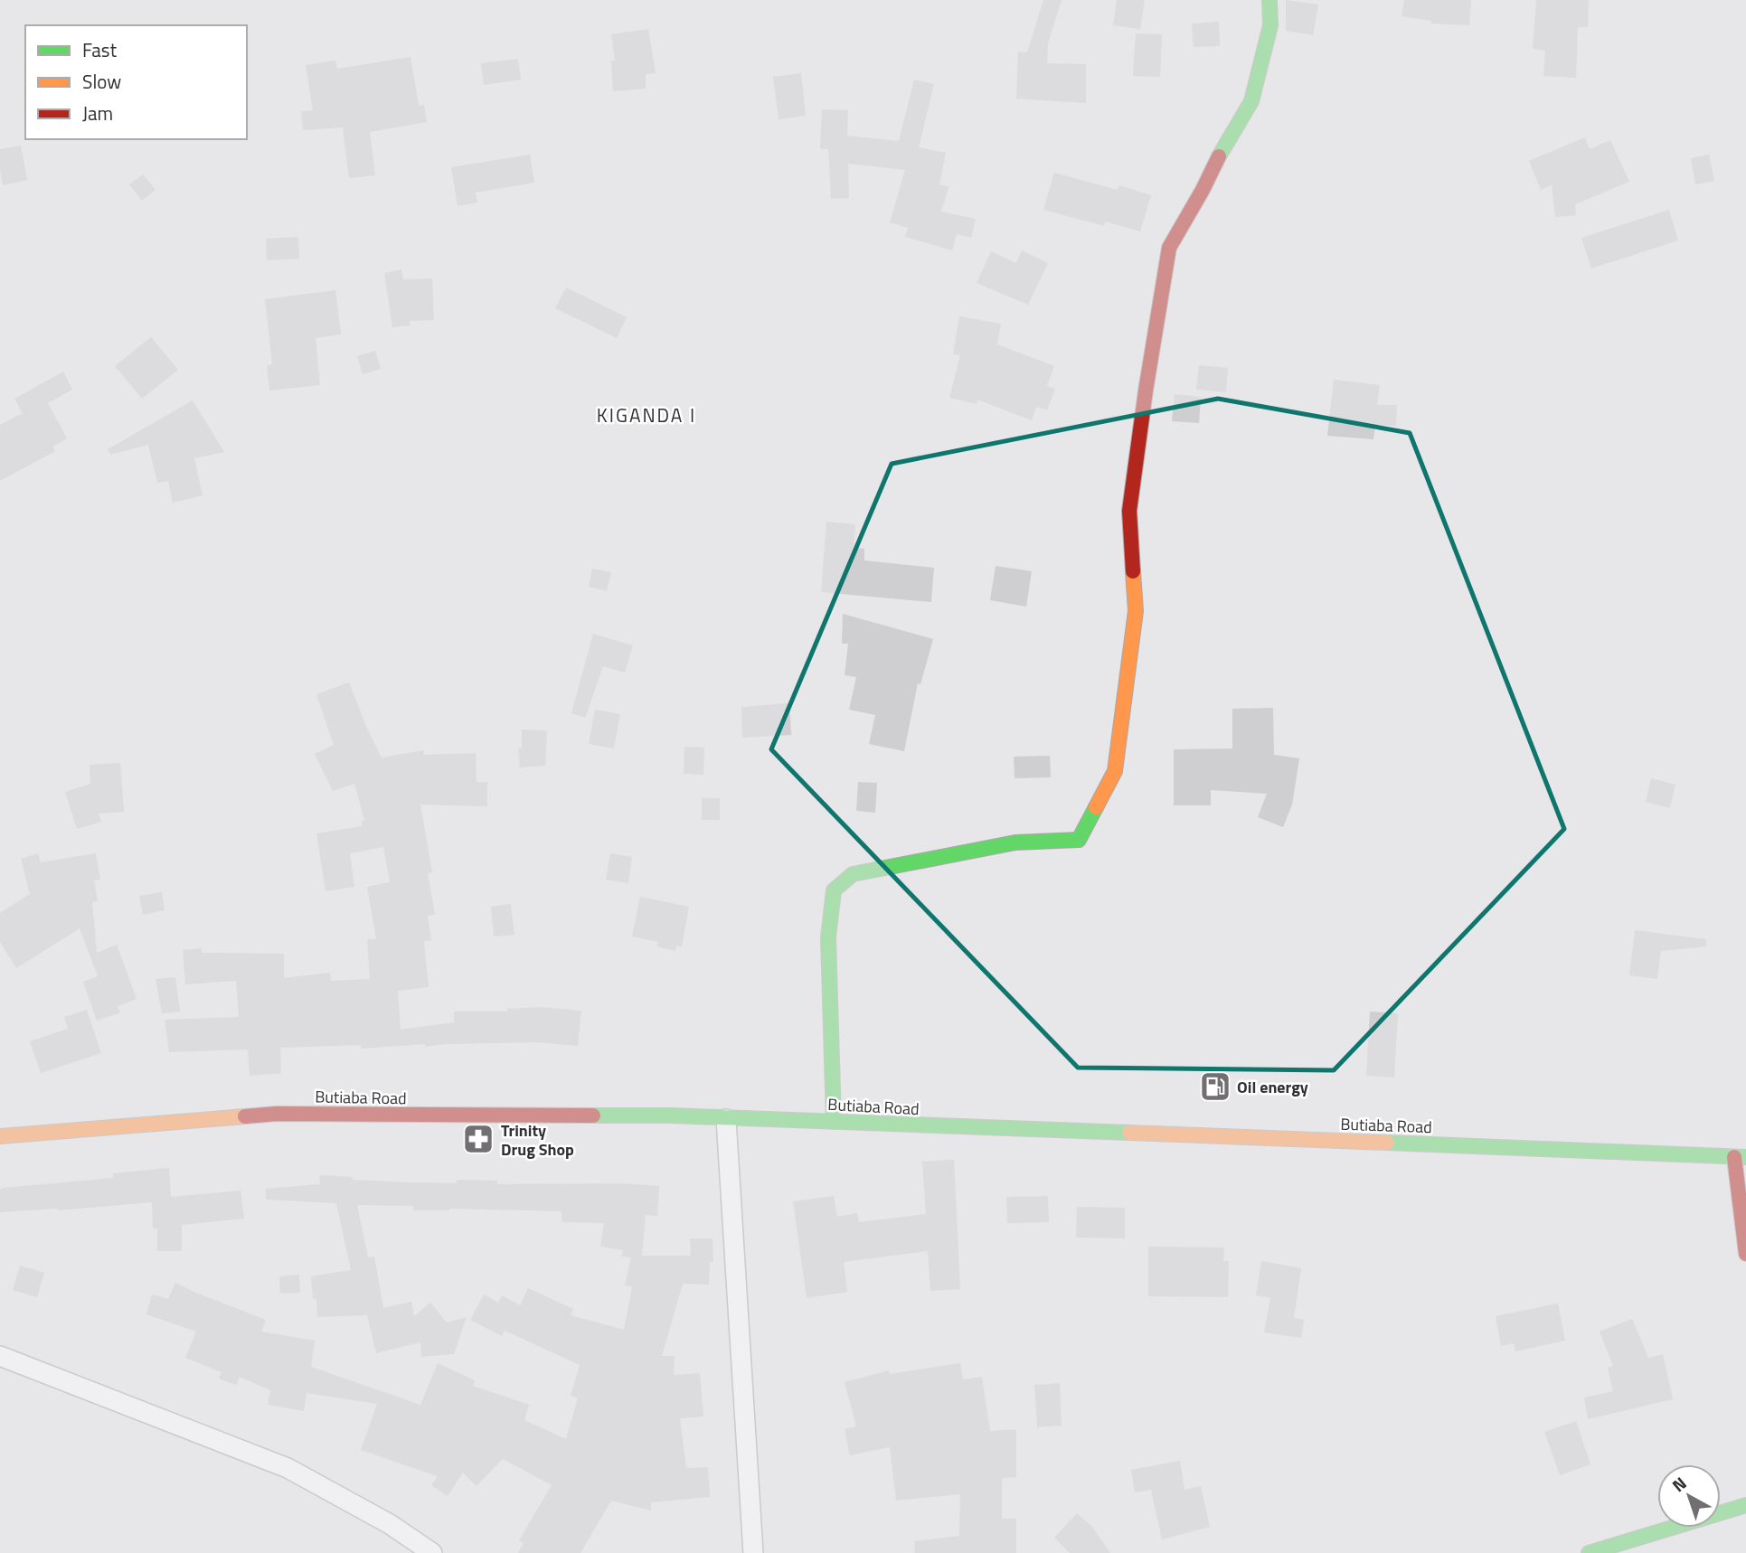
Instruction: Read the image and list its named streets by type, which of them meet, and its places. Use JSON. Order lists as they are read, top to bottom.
{
  "streets": {
    "main road": ["Butiaba Road"]
  },
  "districts": ["KIGANDA I"],
  "places": {
    "fuel station": ["Oil energy"],
    "pharmacy": ["Trinity Drug Shop"]
  },
  "legend": ["Fast", "Slow", "Jam"],
  "north": "top left"
}
